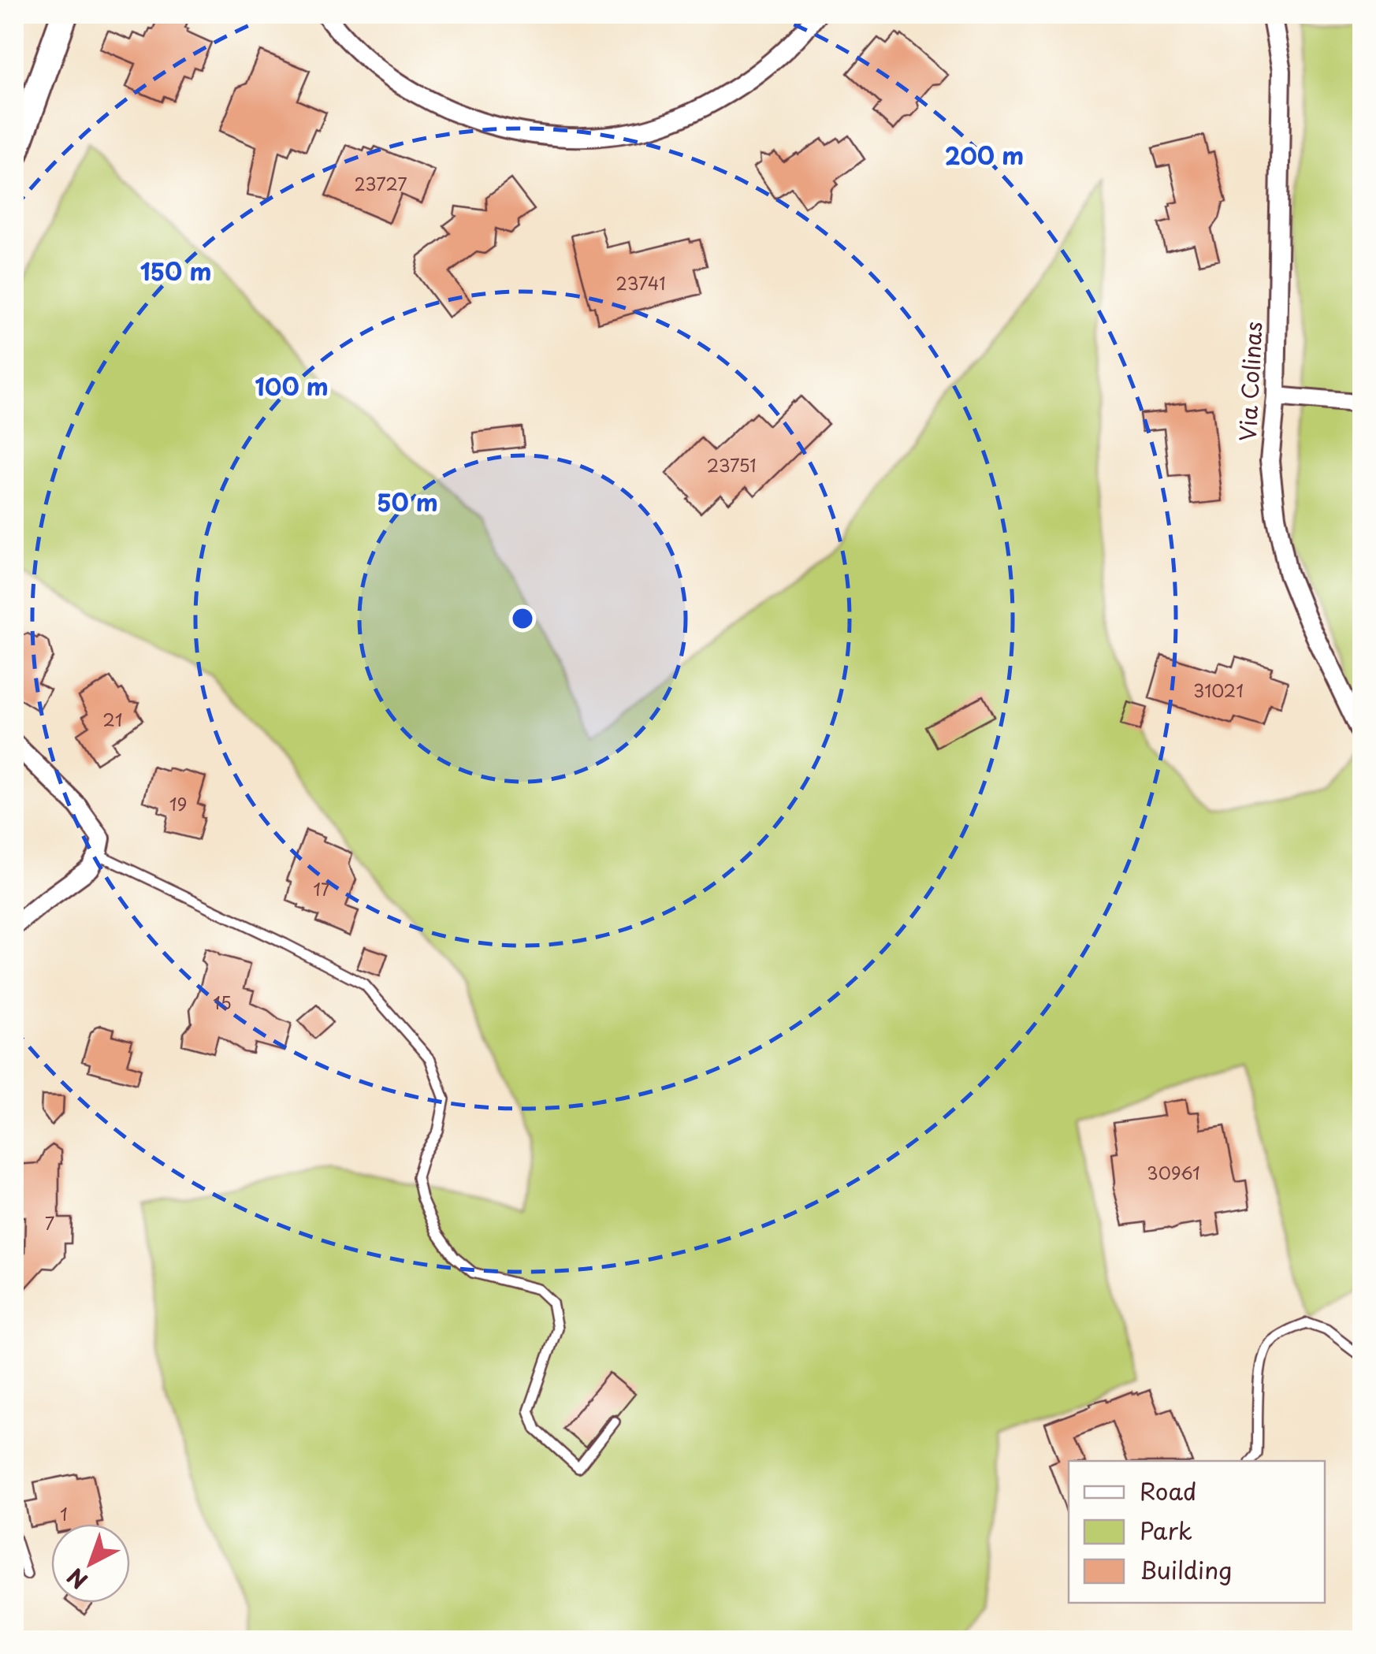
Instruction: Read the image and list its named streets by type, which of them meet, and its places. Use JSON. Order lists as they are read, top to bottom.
{
  "streets": {
    "street": ["Via Colinas"]
  },
  "house_numbers": [
    "23727",
    "23741",
    "23751",
    "31021",
    "21",
    "19",
    "17",
    "15",
    "30961",
    "7",
    "1"
  ],
  "legend": ["Road", "Park", "Building"],
  "north": "bottom left",
  "rings": [
    "200 m",
    "150 m",
    "100 m",
    "50 m"
  ]
}
